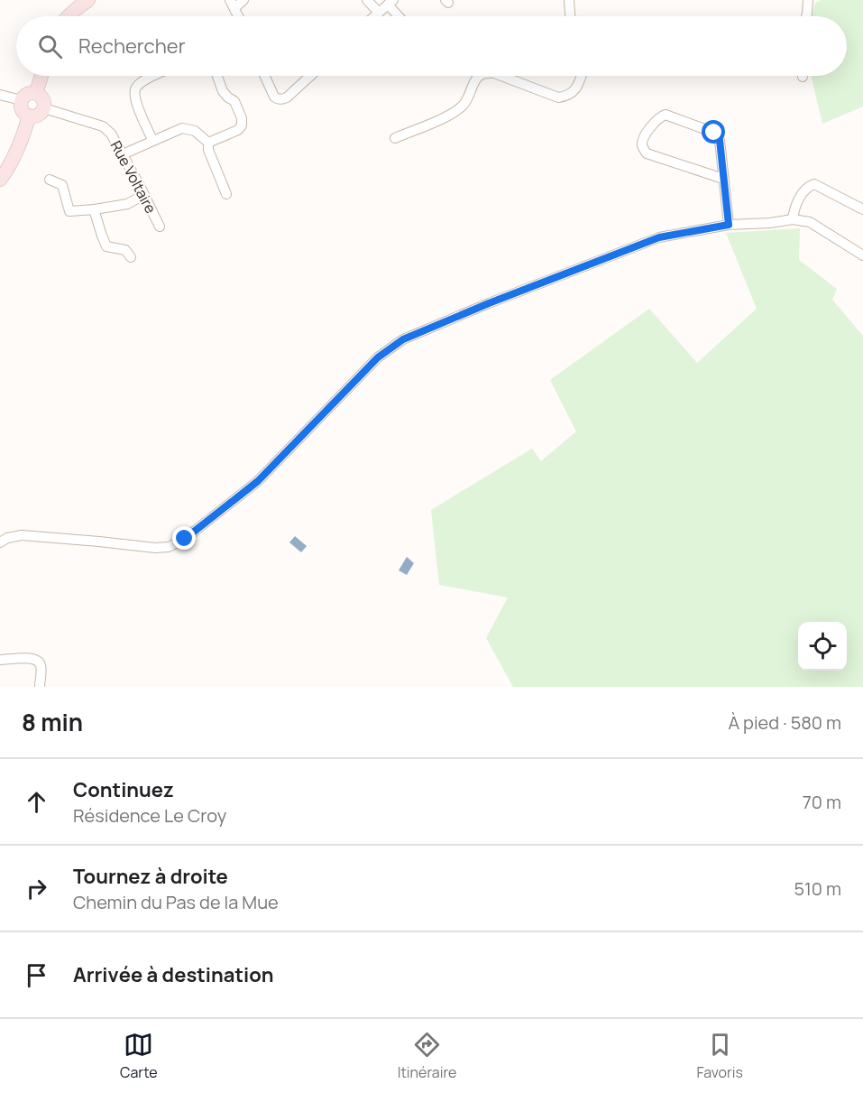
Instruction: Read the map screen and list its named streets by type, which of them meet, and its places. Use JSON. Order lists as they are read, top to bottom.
{
  "streets": {
    "street": ["Rue Voltaire"]
  },
  "page": {
    "search": "Rechercher",
    "heading": ["8 min", "À pied · 580 m"],
    "list": [
      ["Continuez", "Résidence Le Croy", "70 m"],
      ["Tournez à droite", "Chemin du Pas de la Mue", "510 m"],
      "Arrivée à destination"
    ],
    "nav": ["Carte", "Itinéraire", "Favoris"]
  }
}
